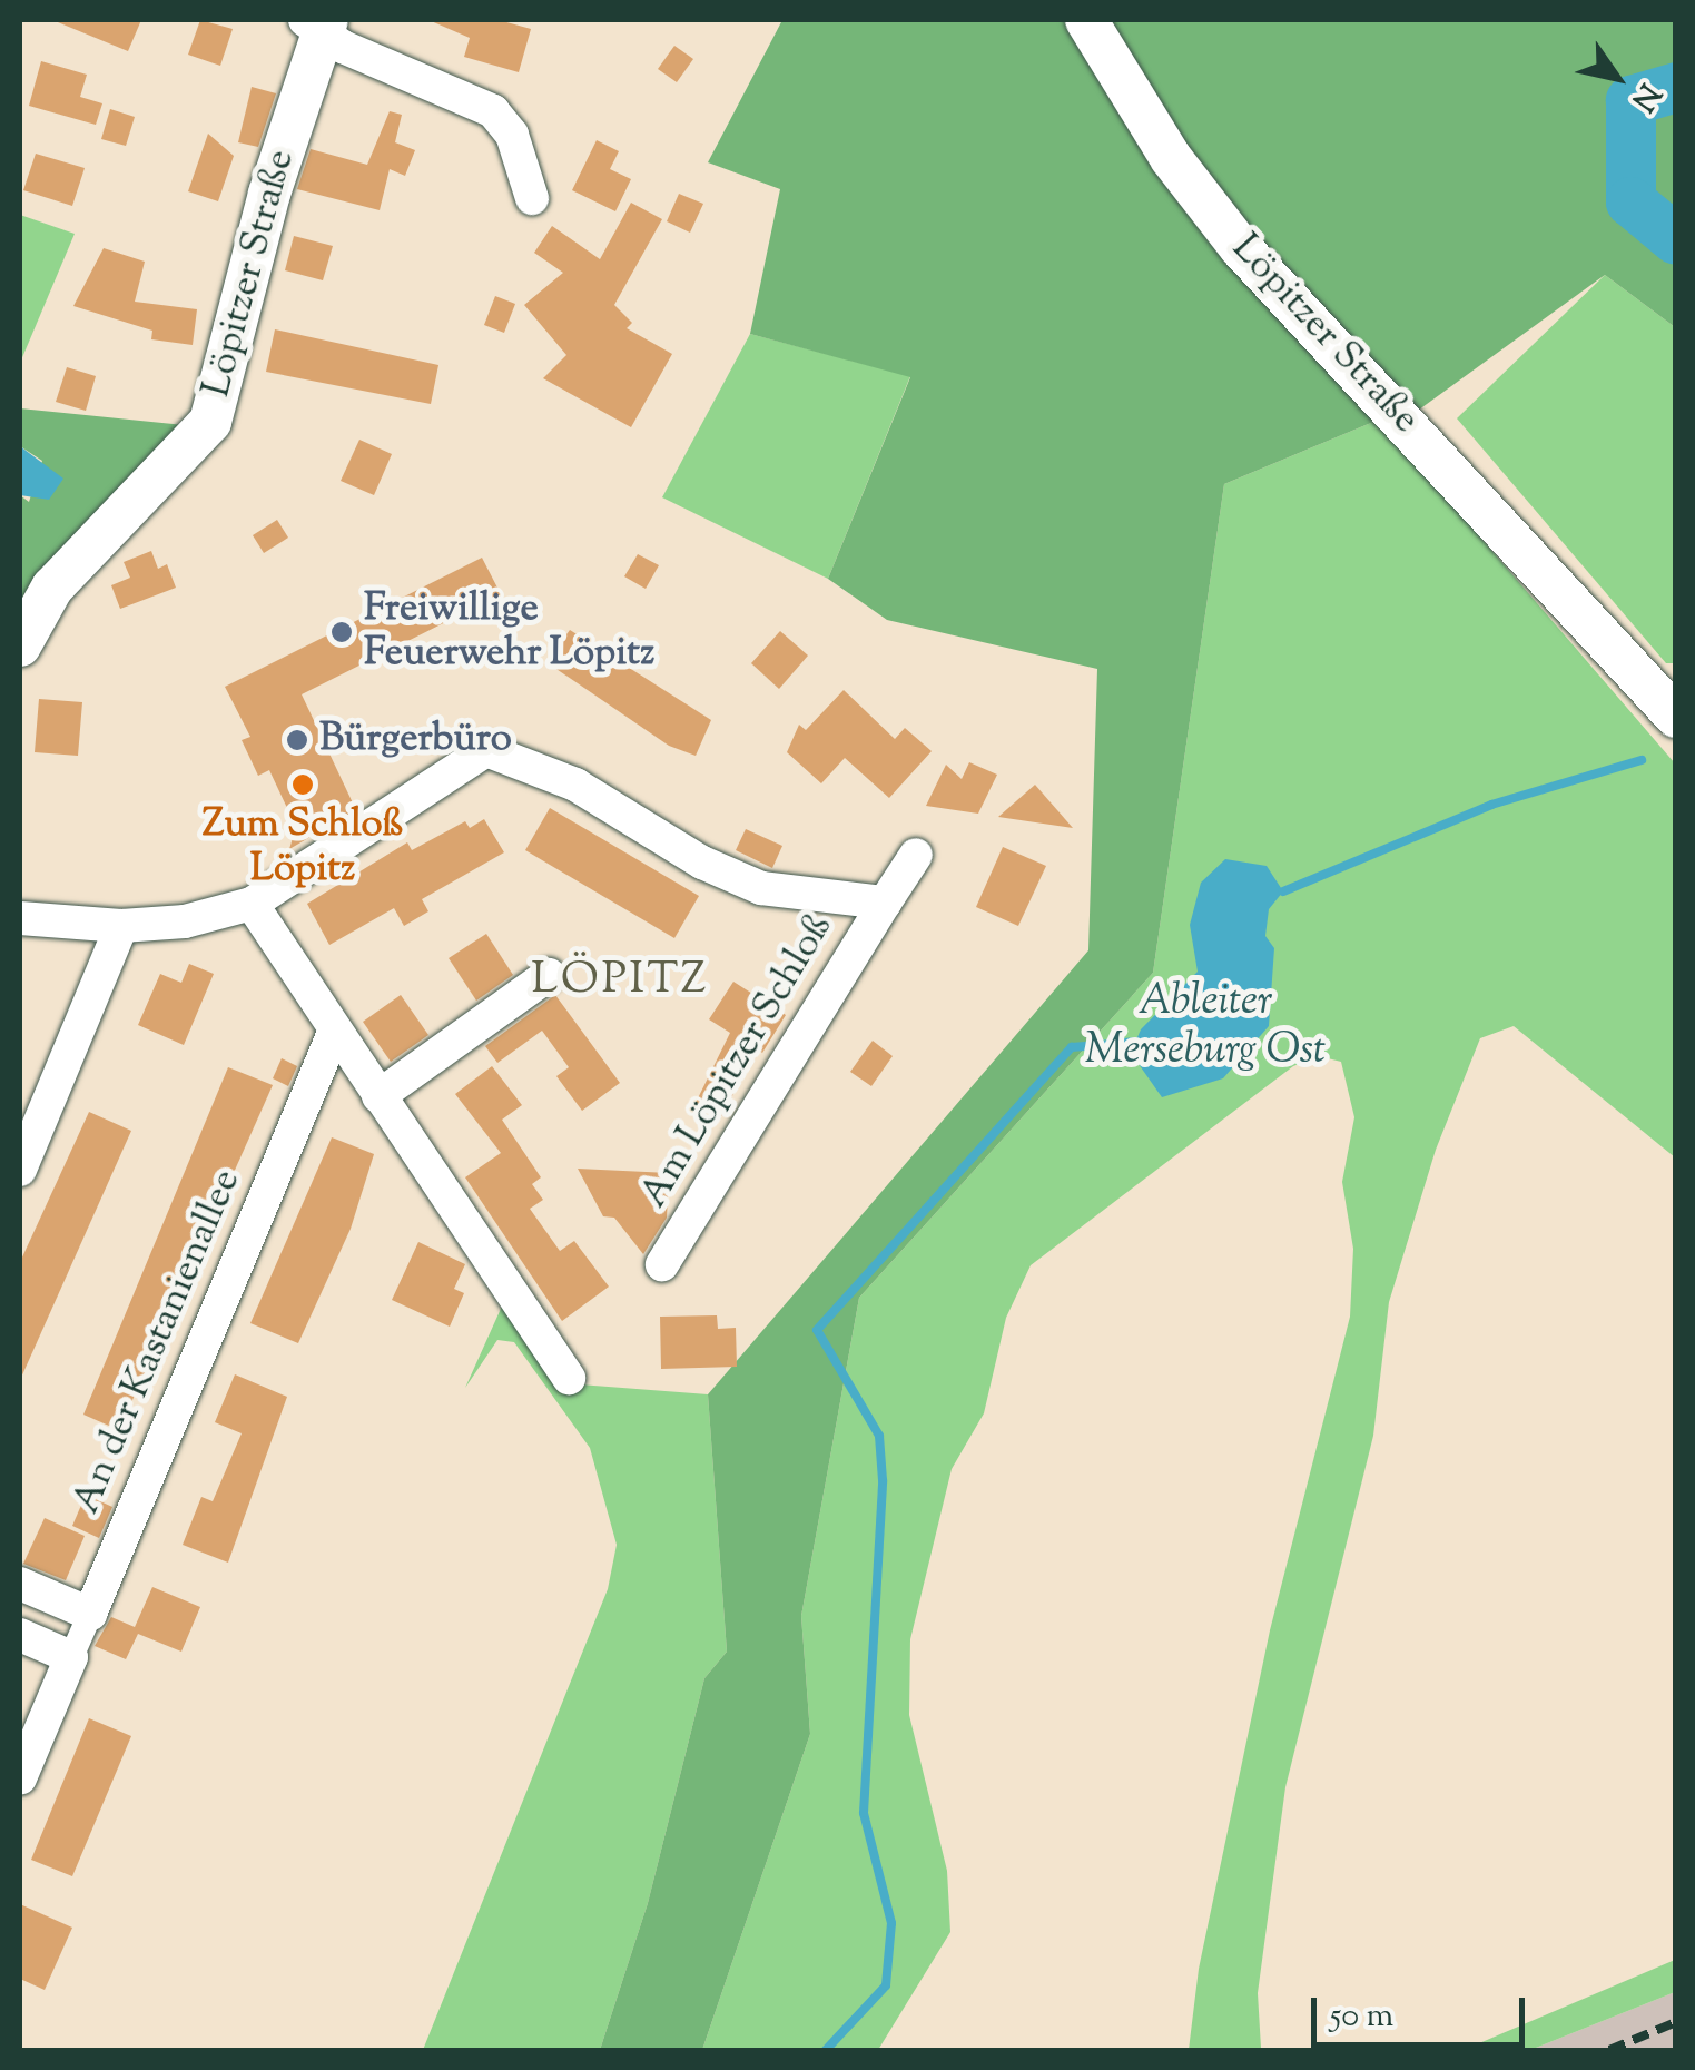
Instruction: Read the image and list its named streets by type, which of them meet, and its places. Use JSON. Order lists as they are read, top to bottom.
{
  "streets": {
    "street": ["Löpitzer Straße", "Am Löpitzer Schloß", "An der Kastanienallee"]
  },
  "districts": ["LÖPITZ"],
  "water": ["Ableiter Merseburg Ost"],
  "places": ["Freiwillige Feuerwehr Löpitz", "Bürgerbüro", "Zum Schloß Löpitz"],
  "scale_bar": "50 m",
  "north": "bottom right"
}
